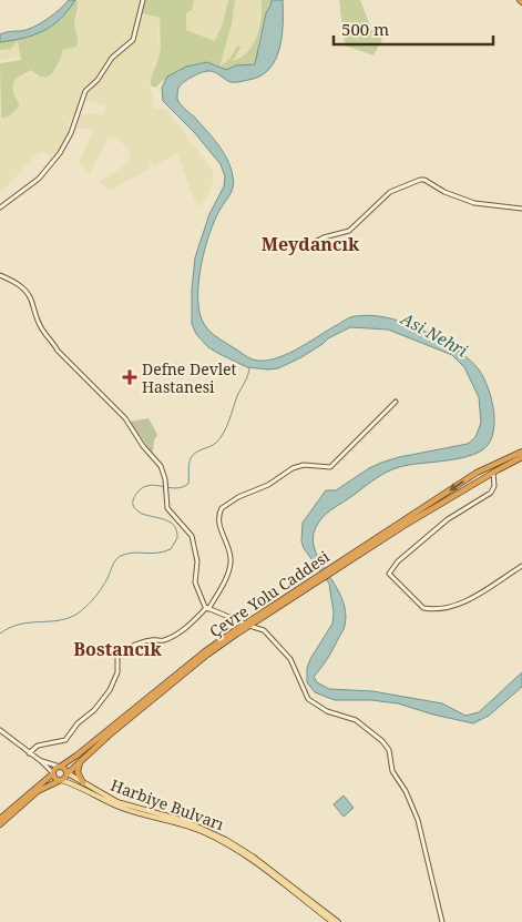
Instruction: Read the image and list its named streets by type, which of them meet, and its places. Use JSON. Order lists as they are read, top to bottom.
{
  "streets": {
    "highway": ["Çevre Yolu Caddesi"],
    "main road": ["Harbiye Bulvarı"]
  },
  "crossings": [
    ["Çevre Yolu Caddesi", "Harbiye Bulvarı"]
  ],
  "districts": ["Meydancık", "Bostancık"],
  "water": ["Asi Nehri"],
  "places": {
    "health": ["Defne Devlet Hastanesi"]
  },
  "scale_bar": "500 m"
}
